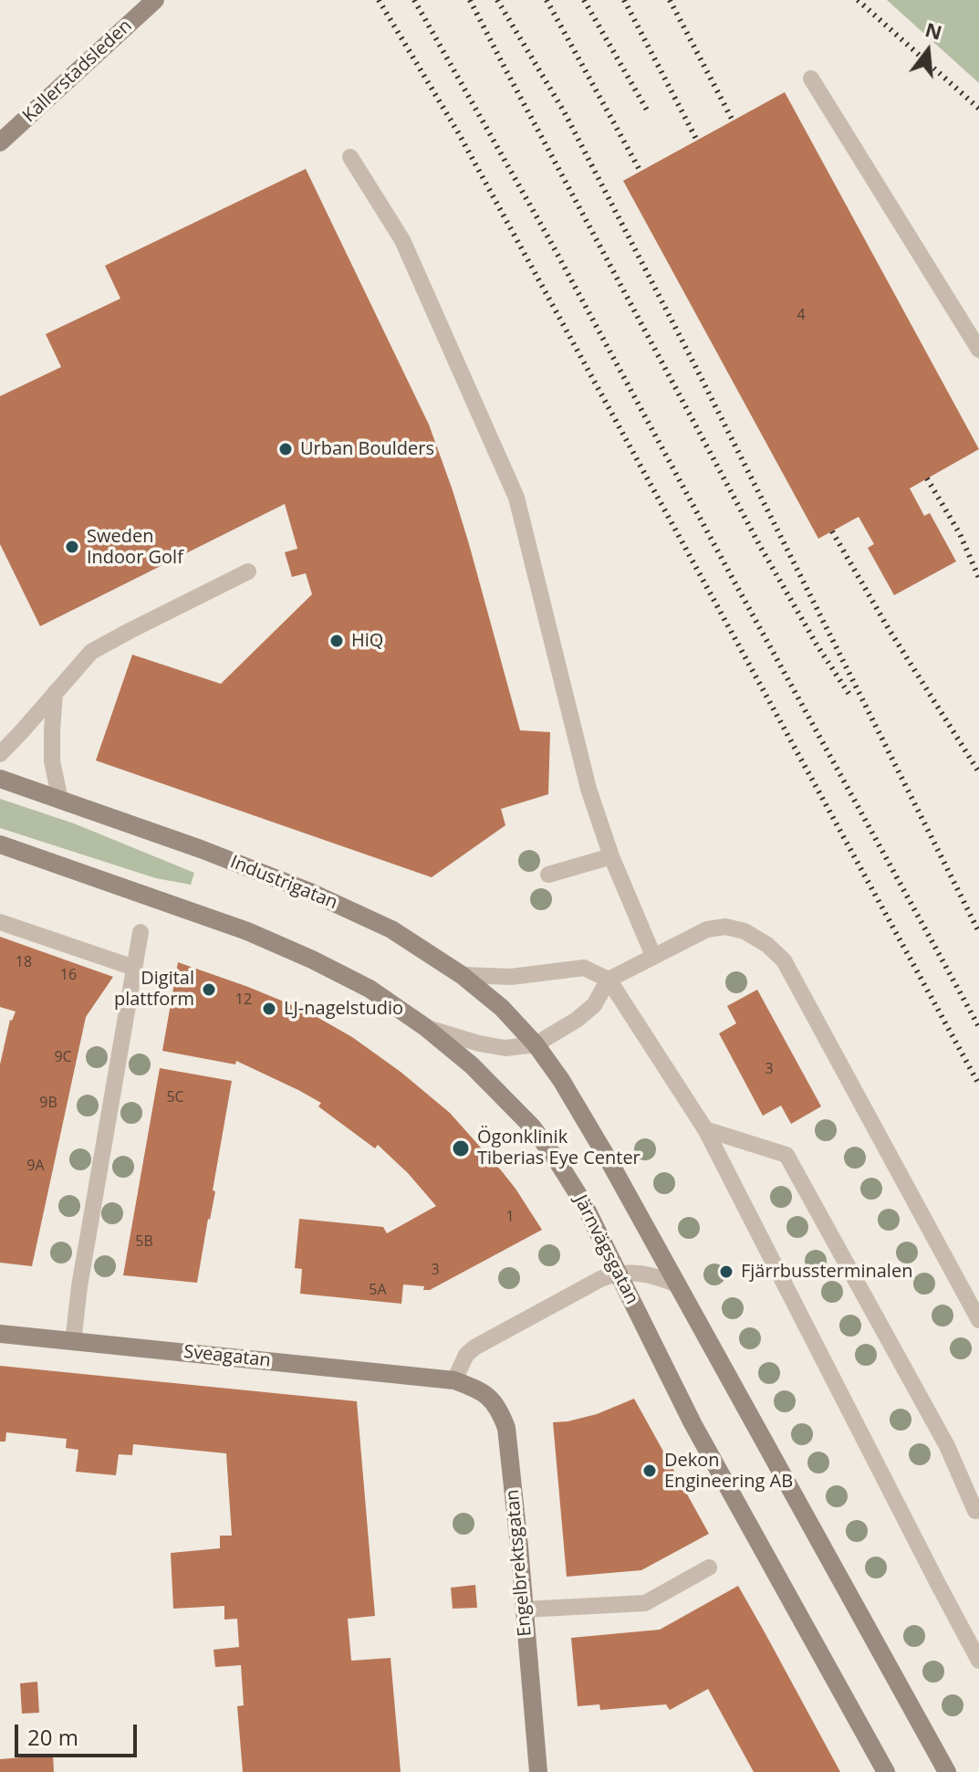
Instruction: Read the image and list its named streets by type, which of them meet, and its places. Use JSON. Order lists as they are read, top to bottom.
{
  "streets": {
    "main road": [
      "Kallerstadsleden",
      "Industrigatan",
      "Järnvägsgatan",
      "Sveagatan",
      "Engelbrektsgatan"
    ]
  },
  "crossings": [
    ["Sveagatan", "Engelbrektsgatan"]
  ],
  "places": [
    "Urban Boulders",
    "Sweden Indoor Golf",
    "HiQ",
    "Digital plattform",
    "LJ-nagelstudio",
    "Ögonklinik Tiberias Eye Center",
    "Fjärrbussterminalen",
    "Dekon Engineering AB"
  ],
  "house_numbers": [
    "4",
    "18",
    "16",
    "12",
    "9C",
    "3",
    "5C",
    "9B",
    "9A",
    "1",
    "5B",
    "3",
    "5A"
  ],
  "scale_bar": "20 m",
  "north": "top"
}
